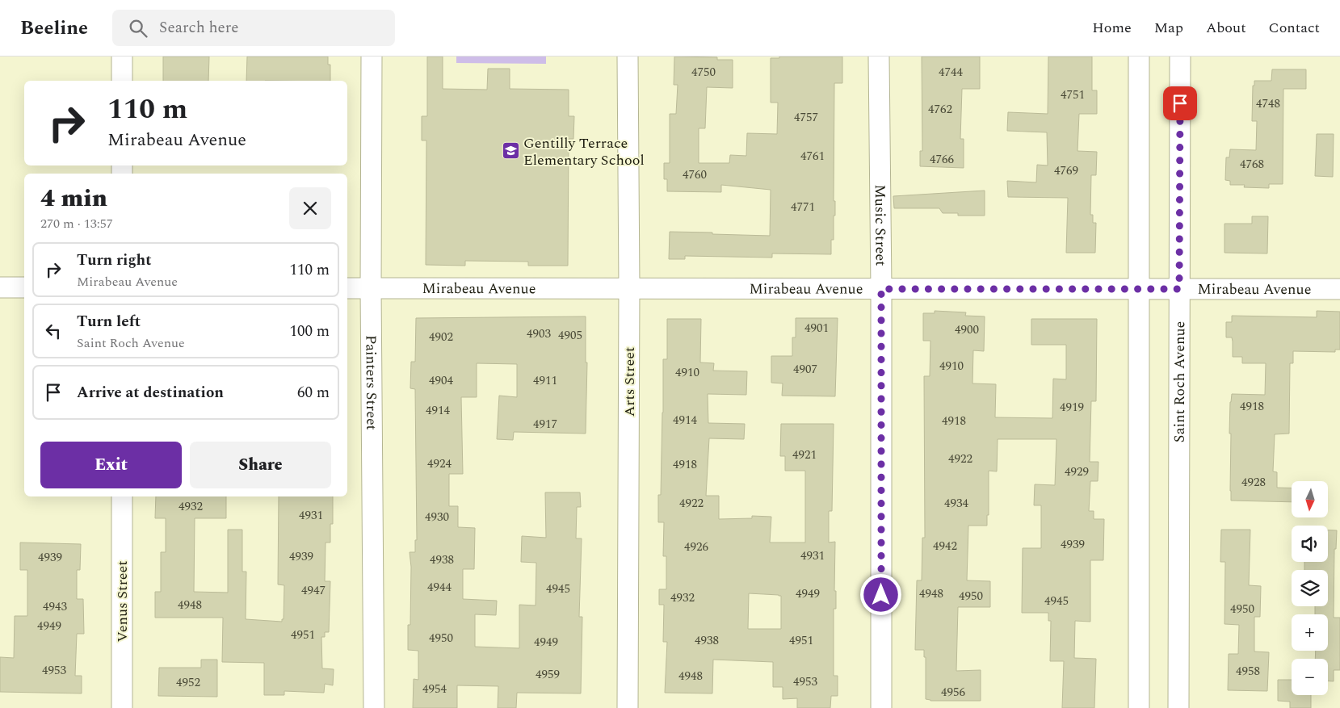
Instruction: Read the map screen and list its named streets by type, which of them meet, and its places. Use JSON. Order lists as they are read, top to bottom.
{
  "streets": {
    "street": [
      "Music Street",
      "Mirabeau Avenue",
      "Arts Street",
      "Painters Street",
      "Saint Roch Avenue",
      "Venus Street"
    ]
  },
  "crossings": [
    ["Music Street", "Mirabeau Avenue"],
    ["Mirabeau Avenue", "Arts Street"],
    ["Mirabeau Avenue", "Painters Street"],
    ["Mirabeau Avenue", "Saint Roch Avenue"]
  ],
  "places": {
    "school or university": ["Gentilly Terrace Elementary School"]
  },
  "house_numbers": [
    "4750",
    "4744",
    "4751",
    "4748",
    "4762",
    "4757",
    "4761",
    "4766",
    "4768",
    "4769",
    "4760",
    "4771",
    "4901",
    "4900",
    "4903",
    "4905",
    "4902",
    "4910",
    "4907",
    "4910",
    "4904",
    "4911",
    "4918",
    "4919",
    "4914",
    "4914",
    "4918",
    "4917",
    "4921",
    "4922",
    "4924",
    "4918",
    "4929",
    "4928",
    "4922",
    "4934",
    "4932",
    "4931",
    "4930",
    "4939",
    "4942",
    "4926",
    "4931",
    "4939",
    "4939",
    "4938",
    "4944",
    "4945",
    "4947",
    "4949",
    "4948",
    "4950",
    "4932",
    "4945",
    "4948",
    "4943",
    "4950",
    "4949",
    "4951",
    "4950",
    "4938",
    "4951",
    "4949",
    "4953",
    "4958",
    "4959",
    "4948",
    "4953",
    "4952",
    "4954",
    "4956"
  ],
  "north": "bottom",
  "page": {
    "header": "Beeline",
    "search": "Search here",
    "nav": [
      "Home",
      "Map",
      "About",
      "Contact"
    ],
    "turn": ["110 m", "Mirabeau Avenue"],
    "heading": ["4 min", "270 m · 13:57"],
    "list": [
      {
        "name": "Turn right",
        "note": "Mirabeau Avenue",
        "value": "110 m"
      },
      {
        "name": "Turn left",
        "note": "Saint Roch Avenue",
        "value": "100 m"
      },
      {
        "name": "Arrive at destination",
        "value": "60 m"
      }
    ],
    "buttons": ["Exit", "Share"],
    "map_buttons": ["+", "−"]
  }
}
